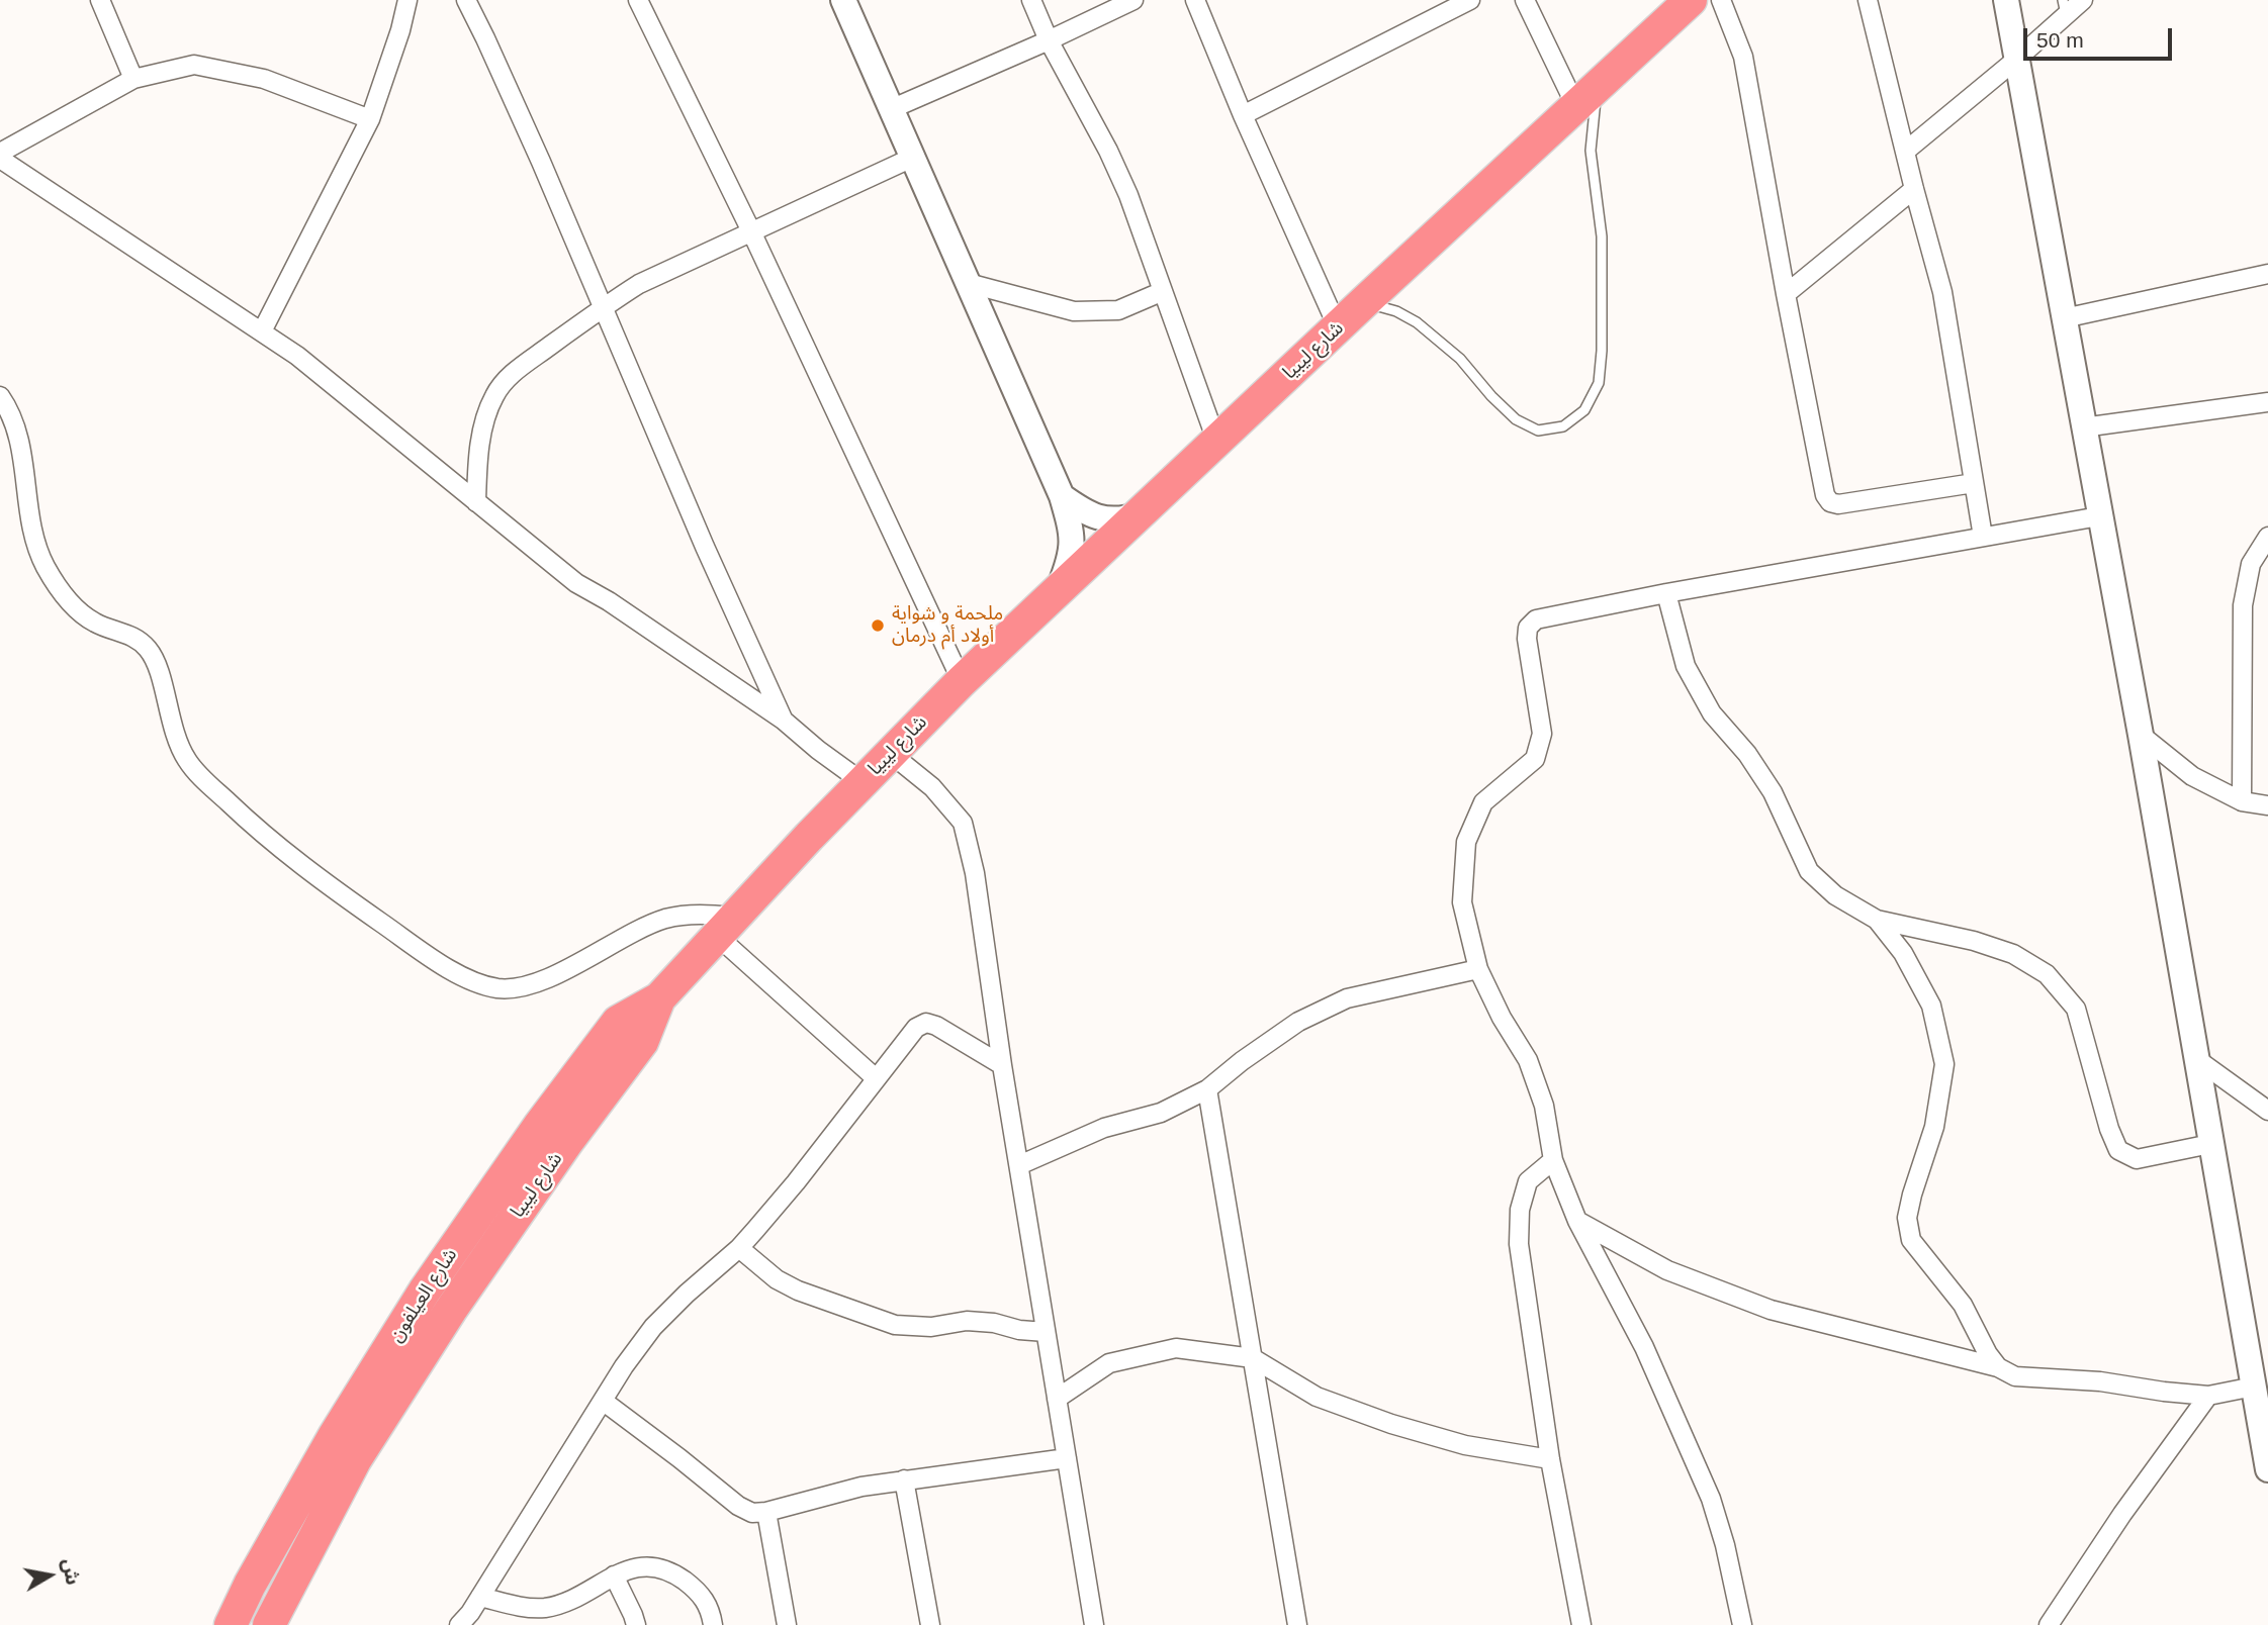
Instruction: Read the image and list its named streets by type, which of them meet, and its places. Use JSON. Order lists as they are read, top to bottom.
{
  "streets": {
    "highway": ["شارع ليبيا", "شارع العيلفون"]
  },
  "crossings": [
    ["شارع ليبيا", "شارع العيلفون"]
  ],
  "places": ["ملحمة و شواية أولاد أم درمان"],
  "scale_bar": "50 m",
  "north": "right"
}
